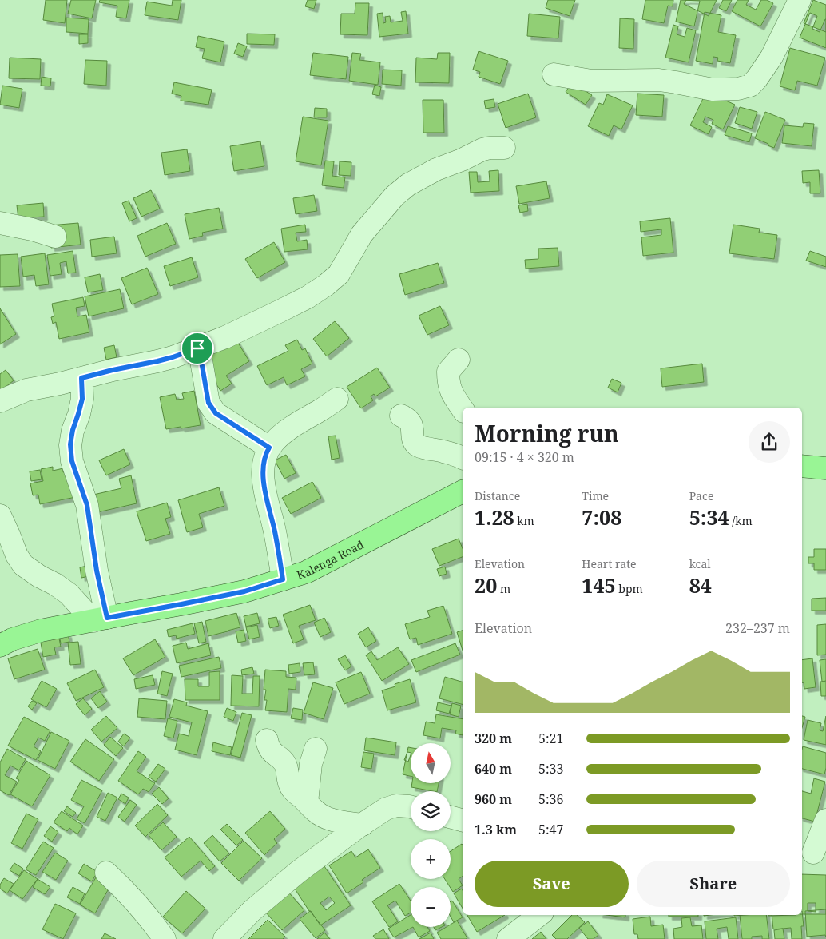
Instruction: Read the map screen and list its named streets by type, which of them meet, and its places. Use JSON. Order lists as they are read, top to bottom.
{
  "streets": {
    "main road": ["Kalenga Road"]
  },
  "north": "top",
  "page": {
    "heading": ["Morning run", "09:15 · 4 × 320 m"],
    "stats": [
      ["Distance", "1.28 km"],
      ["Time", "7:08"],
      ["Pace", "5:34 /km"],
      ["Elevation", "20 m"],
      ["Heart rate", "145 bpm"],
      ["kcal", "84"]
    ],
    "chart": ["Elevation", "232–237 m"],
    "list": [
      {
        "name": "320 m",
        "note": "5:21"
      },
      {
        "name": "640 m",
        "note": "5:33"
      },
      {
        "name": "960 m",
        "note": "5:36"
      },
      {
        "name": "1.3 km",
        "note": "5:47"
      }
    ],
    "map_buttons": ["+", "−"],
    "buttons": ["Save", "Share"]
  }
}
